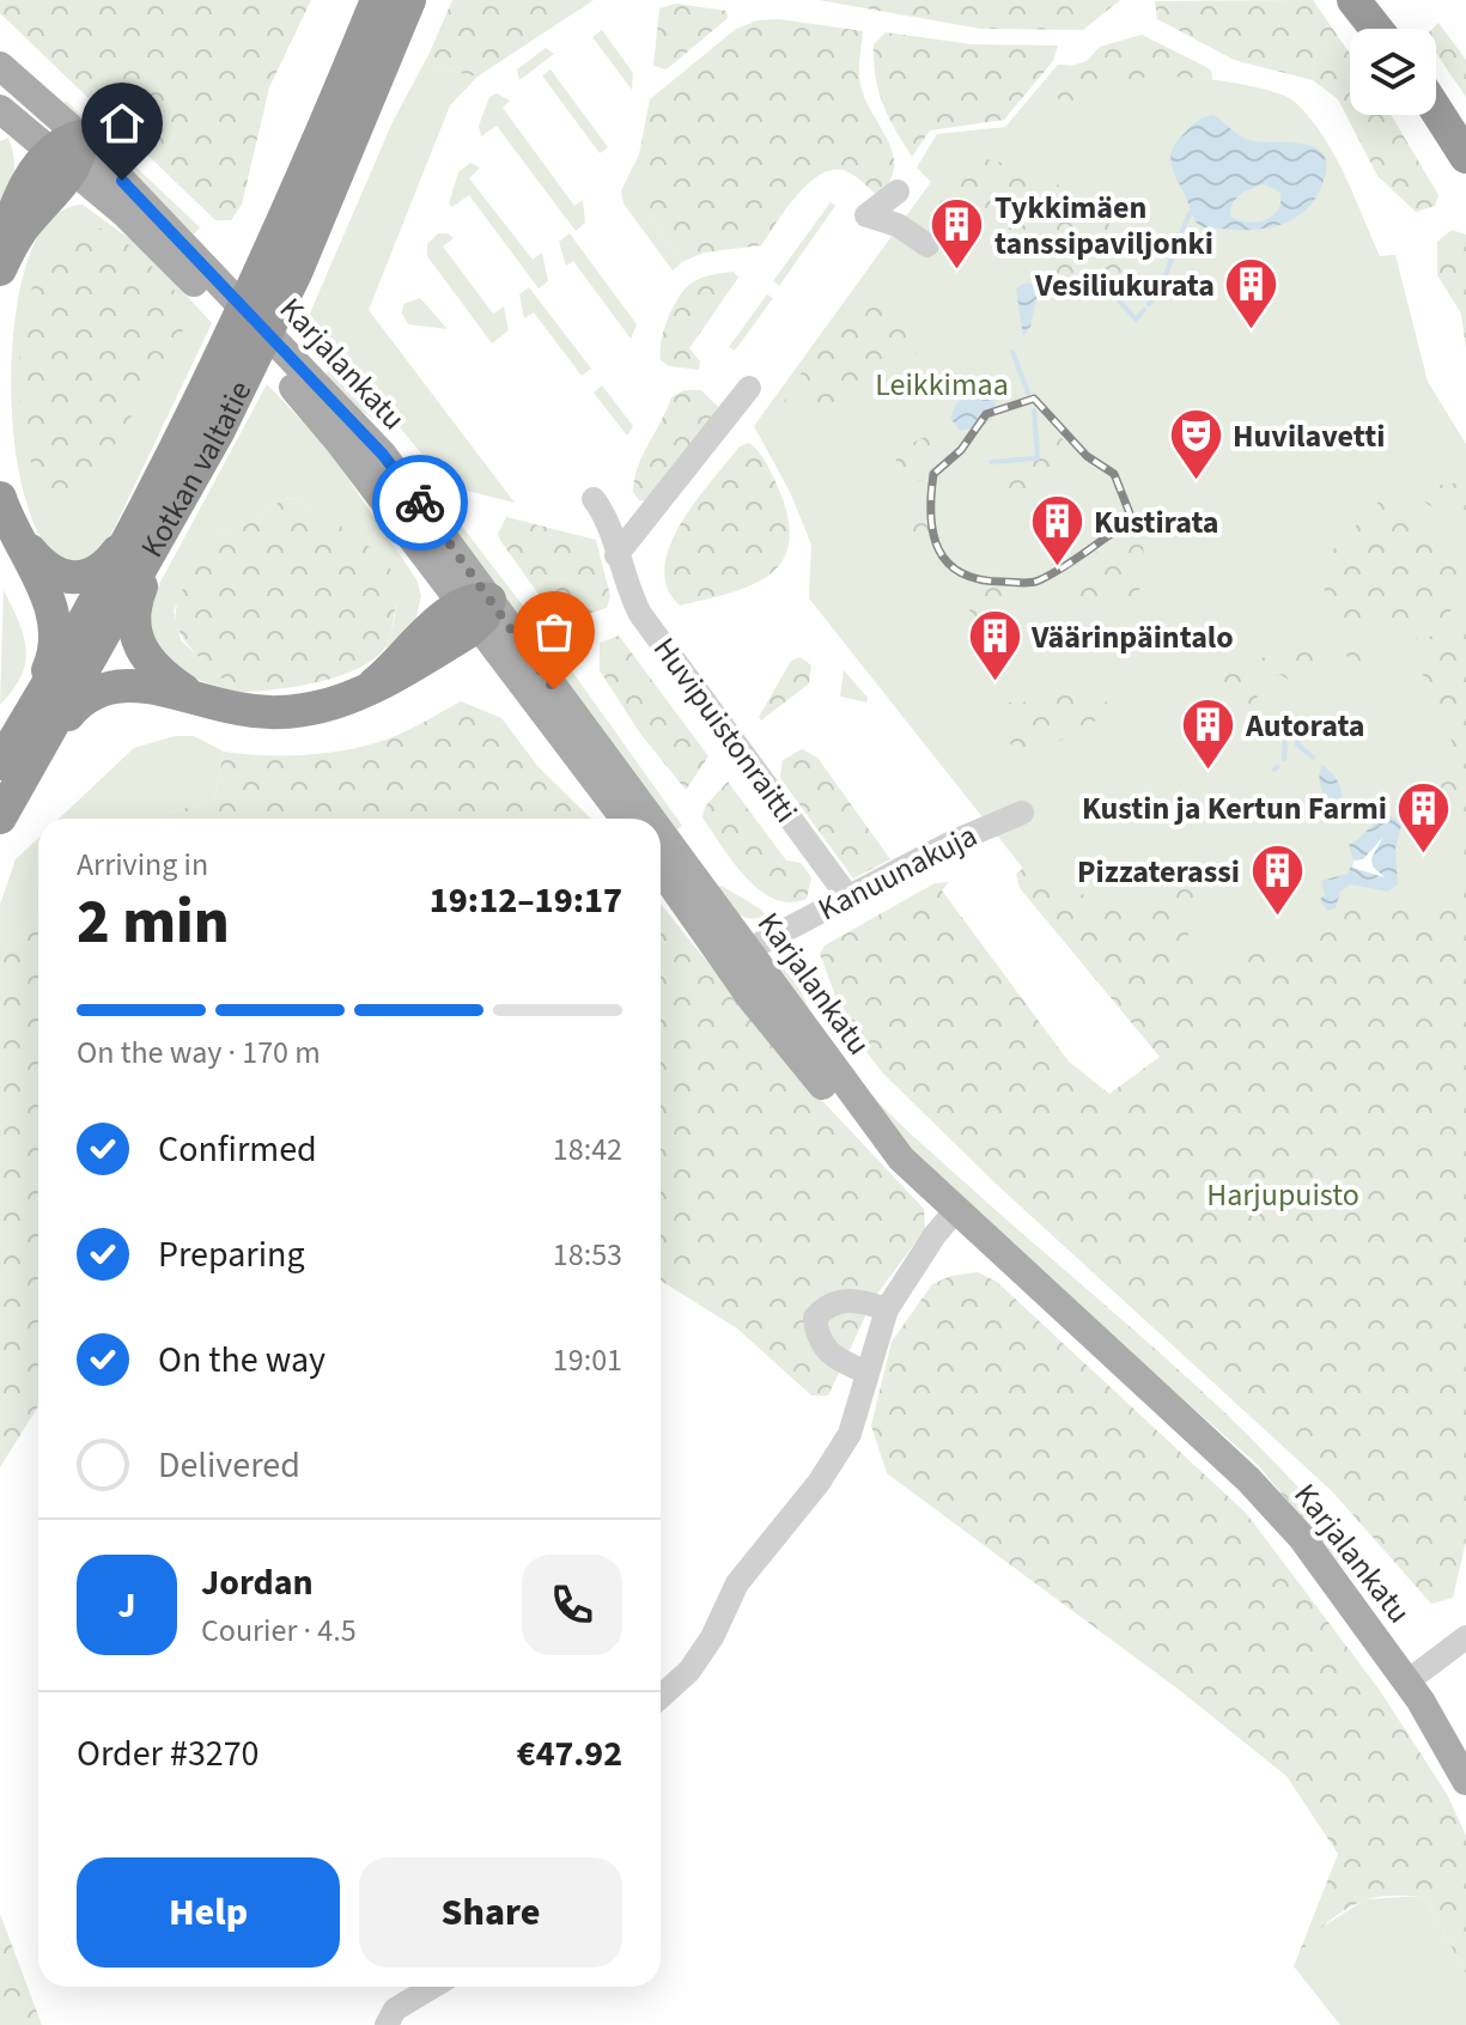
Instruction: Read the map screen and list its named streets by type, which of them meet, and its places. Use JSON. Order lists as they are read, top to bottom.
{
  "streets": {
    "highway": ["Kotkan valtatie"],
    "main road": ["Karjalankatu"],
    "street": ["Huvipuistonraitti", "Kanuunakuja"]
  },
  "crossings": [
    ["Karjalankatu", "Kanuunakuja"],
    ["Huvipuistonraitti", "Kanuunakuja"]
  ],
  "parks": ["Leikkimaa", "Harjupuisto"],
  "places": {
    "building": [
      "Tykkimäen tanssipaviljonki",
      "Vesiliukurata",
      "Kustirata",
      "Väärinpäintalo",
      "Autorata",
      "Kustin ja Kertun Farmi",
      "Pizzaterassi"
    ],
    "theatre": ["Huvilavetti"]
  },
  "page": {
    "heading": ["2 min", "Arriving in", "19:12–19:17"],
    "panel": [
      "Jordan",
      "Courier · 4.5",
      "Order #3270",
      "€47.92"
    ],
    "bar": "On the way · 170 m",
    "list": [
      ["Confirmed", "18:42"],
      ["Preparing", "18:53"],
      ["On the way", "19:01"],
      "Delivered"
    ],
    "round": "J",
    "buttons": ["Help", "Share"]
  }
}
